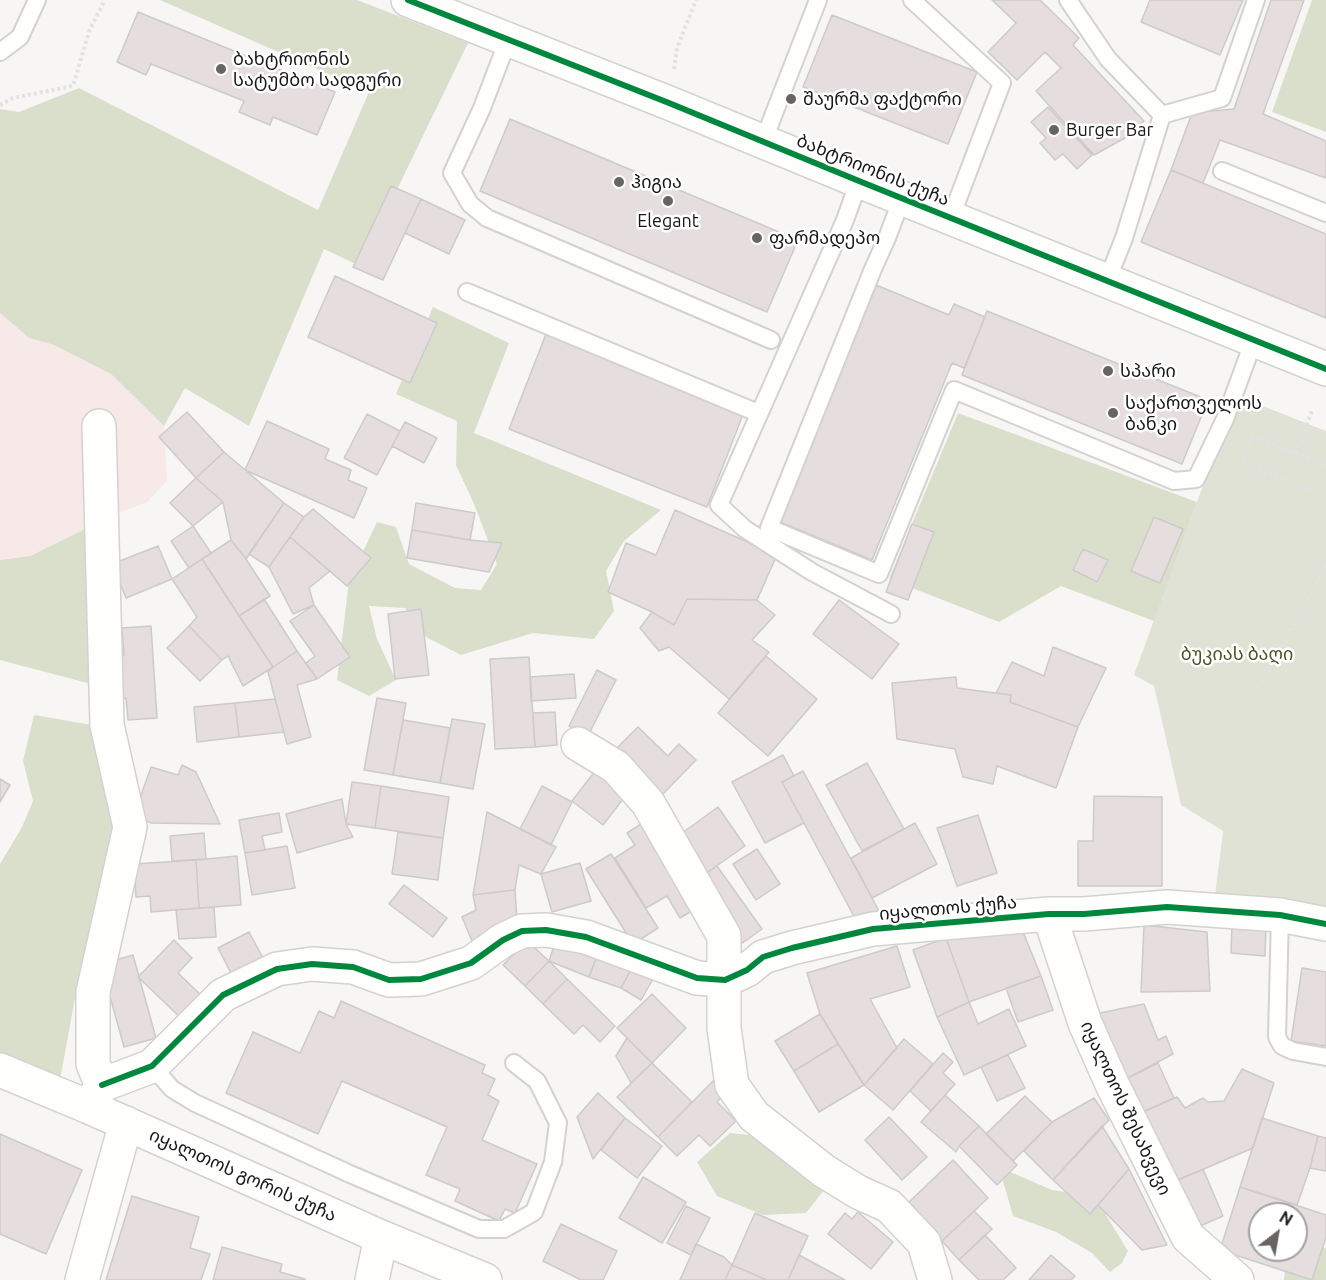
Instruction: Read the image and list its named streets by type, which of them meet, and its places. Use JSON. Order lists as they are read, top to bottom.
{
  "streets": {
    "street": [
      "ბახტრიონის ქუჩა",
      "იყალთოს ქუჩა",
      "იყალთოს შესახვევი",
      "იყალთოს გორის ქუჩა"
    ]
  },
  "crossings": [
    ["იყალთოს ქუჩა", "იყალთოს შესახვევი"]
  ],
  "parks": ["ბუკიას ბაღი"],
  "places": [
    "ბახტრიონის სატუმბო სადგური",
    "შაურმა ფაქტორი",
    "Burger Bar",
    "ჰიგია",
    "Elegant",
    "ფარმადეპო",
    "სპარი",
    "საქართველოს ბანკი"
  ],
  "north": "top right"
}
